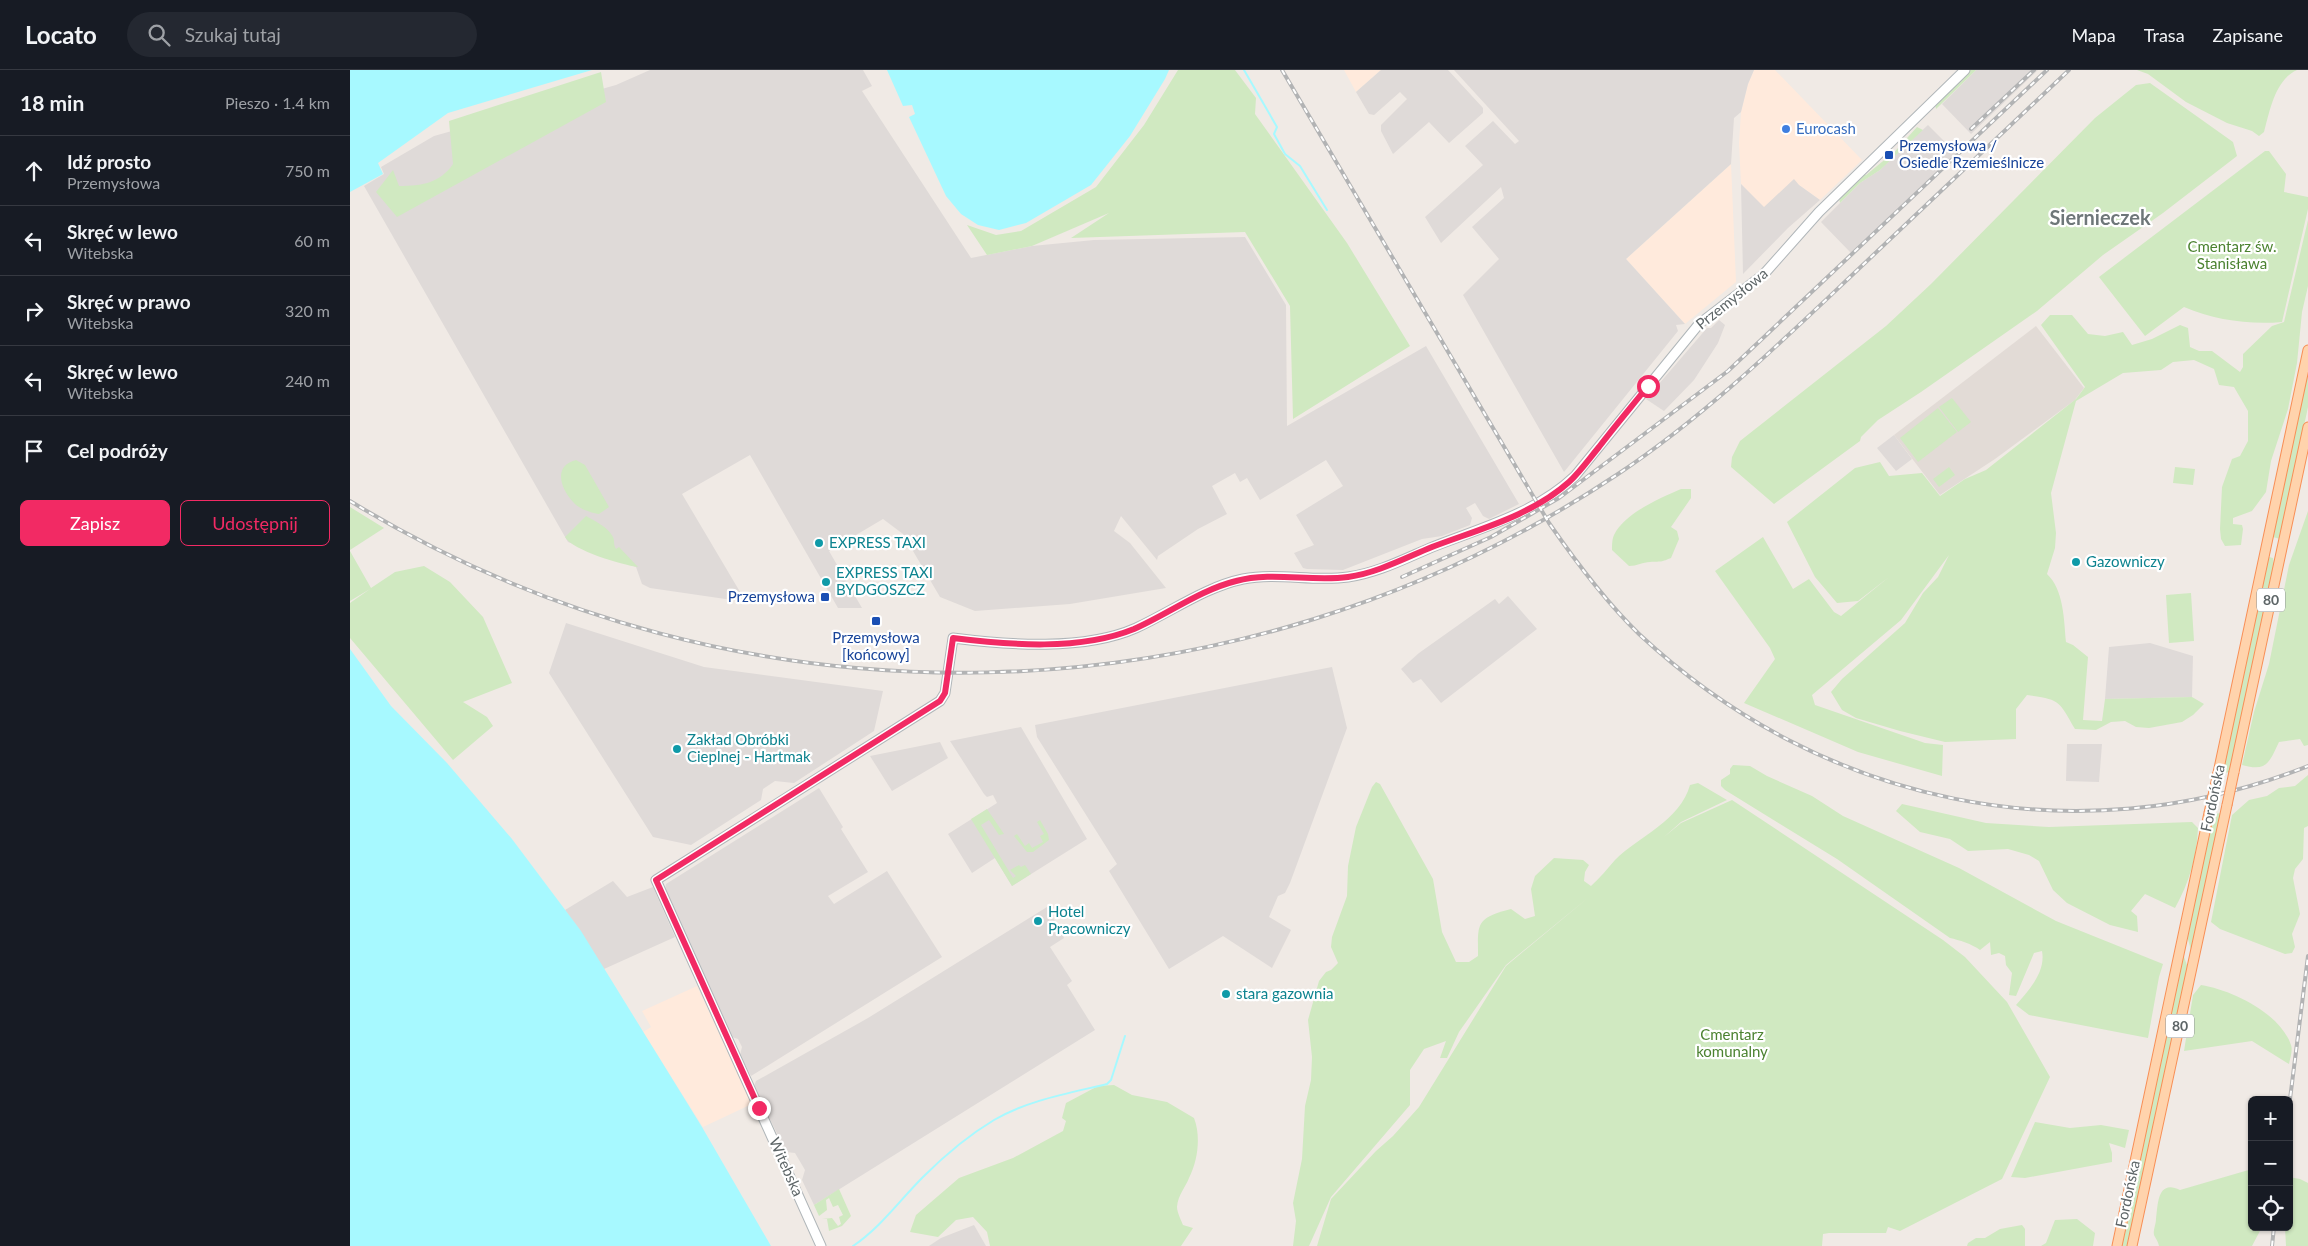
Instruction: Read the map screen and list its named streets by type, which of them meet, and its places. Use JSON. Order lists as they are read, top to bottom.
{
  "streets": {
    "main road": ["80", "Fordońska"],
    "street": ["Przemysłowa", "Witebska"]
  },
  "crossings": [
    ["Przemysłowa", "Witebska"]
  ],
  "districts": ["Siernieczek"],
  "parks": ["Cmentarz św. Stanisława", "Cmentarz komunalny"],
  "places": {
    "other": [
      "Eurocash",
      "EXPRESS TAXI",
      "Gazowniczy",
      "EXPRESS TAXI BYDGOSZCZ",
      "Zakład Obróbki Cieplnej - Hartmak",
      "Hotel Pracowniczy",
      "stara gazownia"
    ],
    "transit": ["Przemysłowa / Osiedle Rzemieślnicze", "Przemysłowa", "Przemysłowa [końcowy]"]
  },
  "page": {
    "header": "Locato",
    "search": "Szukaj tutaj",
    "nav": ["Mapa", "Trasa", "Zapisane"],
    "heading": ["18 min", "Pieszo · 1.4 km"],
    "list": [
      ["Idź prosto", "Przemysłowa", "750 m"],
      ["Skręć w lewo", "Witebska", "60 m"],
      ["Skręć w prawo", "Witebska", "320 m"],
      ["Skręć w lewo", "Witebska", "240 m"],
      "Cel podróży"
    ],
    "buttons": ["Zapisz", "Udostępnij"],
    "map_buttons": ["+", "−"]
  }
}
